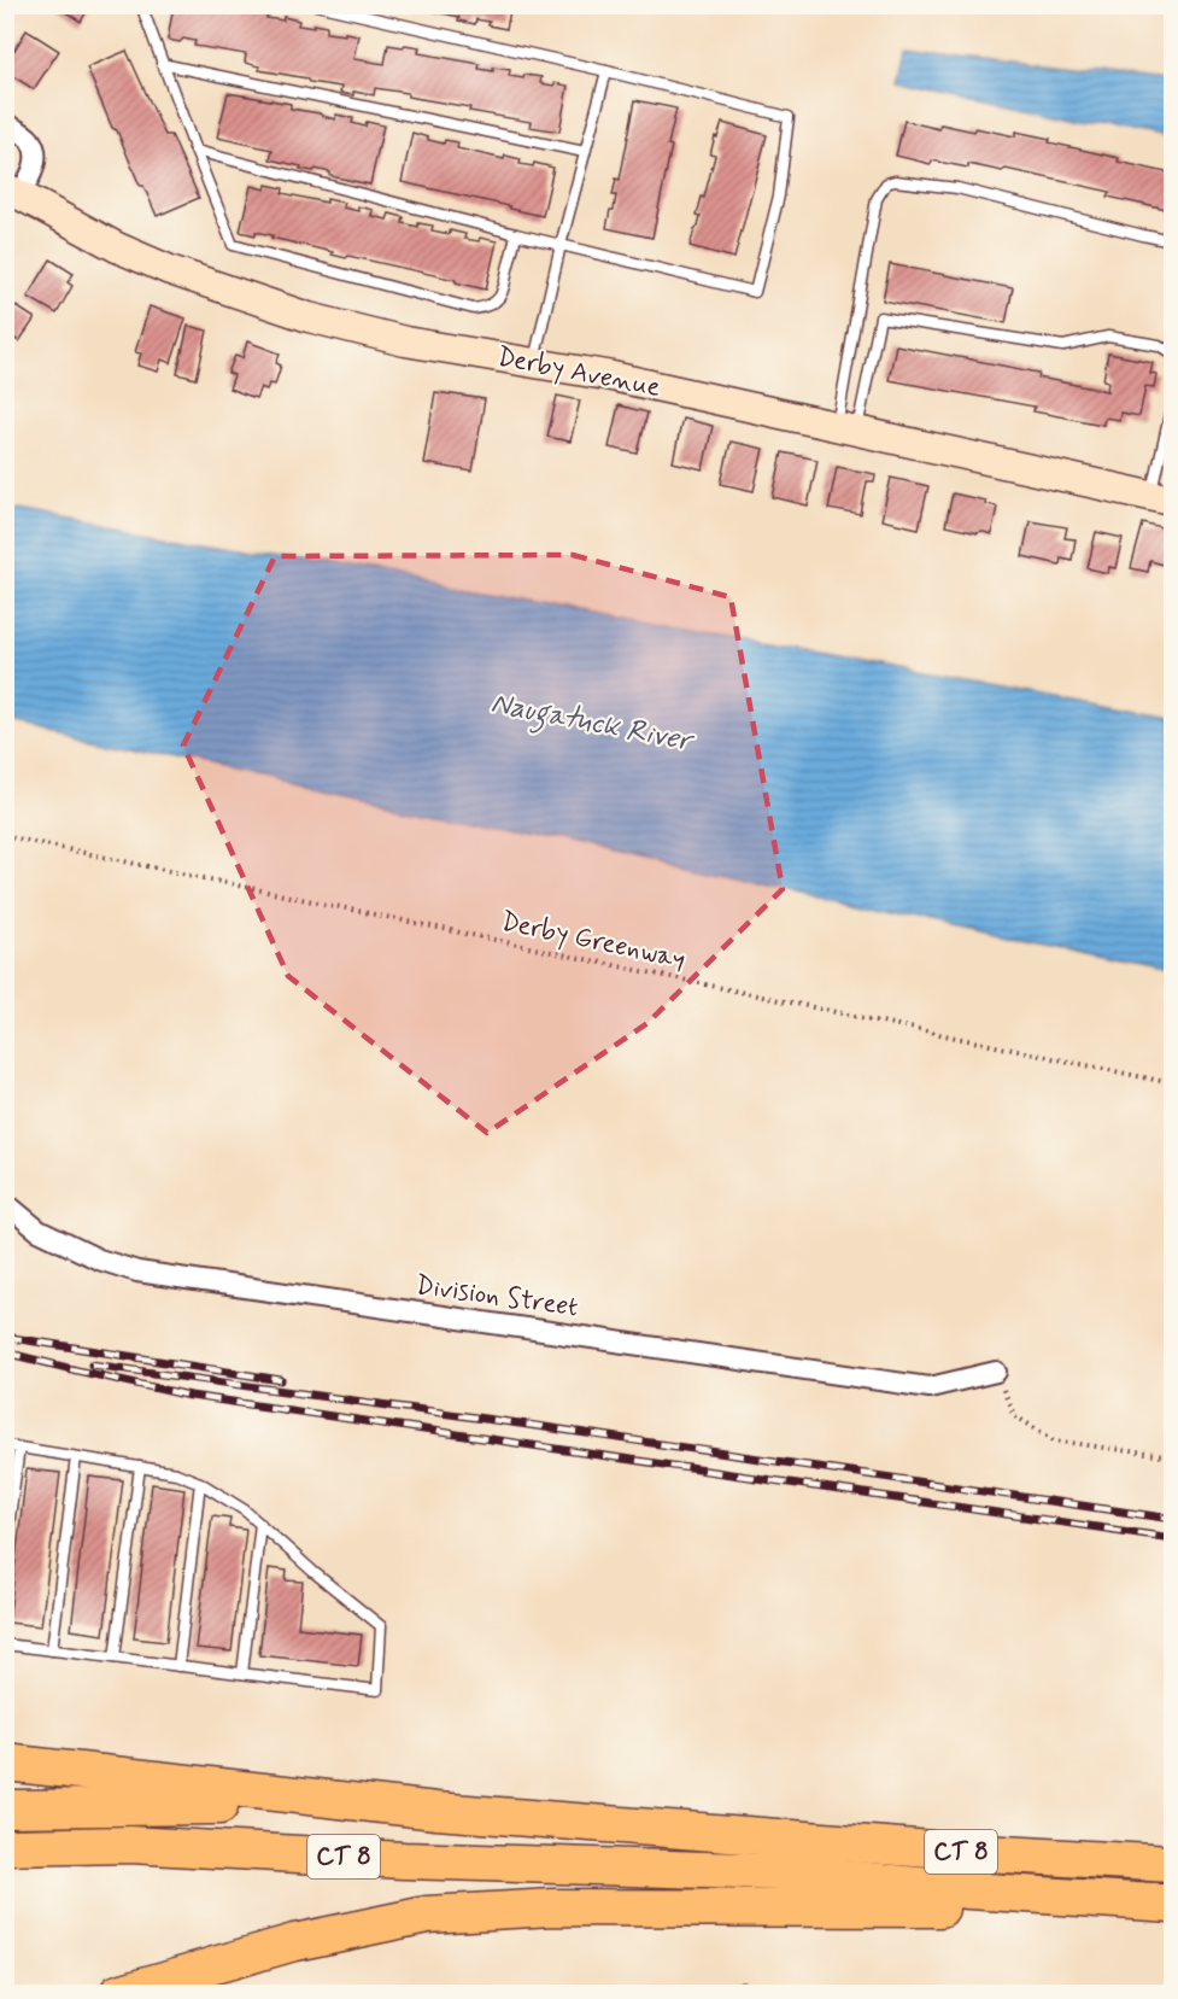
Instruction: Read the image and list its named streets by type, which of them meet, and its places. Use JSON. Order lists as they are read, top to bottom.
{
  "streets": {
    "highway": ["CT 8"],
    "main road": ["Derby Avenue"],
    "street": ["Division Street"],
    "path": ["Derby Greenway"]
  },
  "water": ["Naugatuck River"]
}
